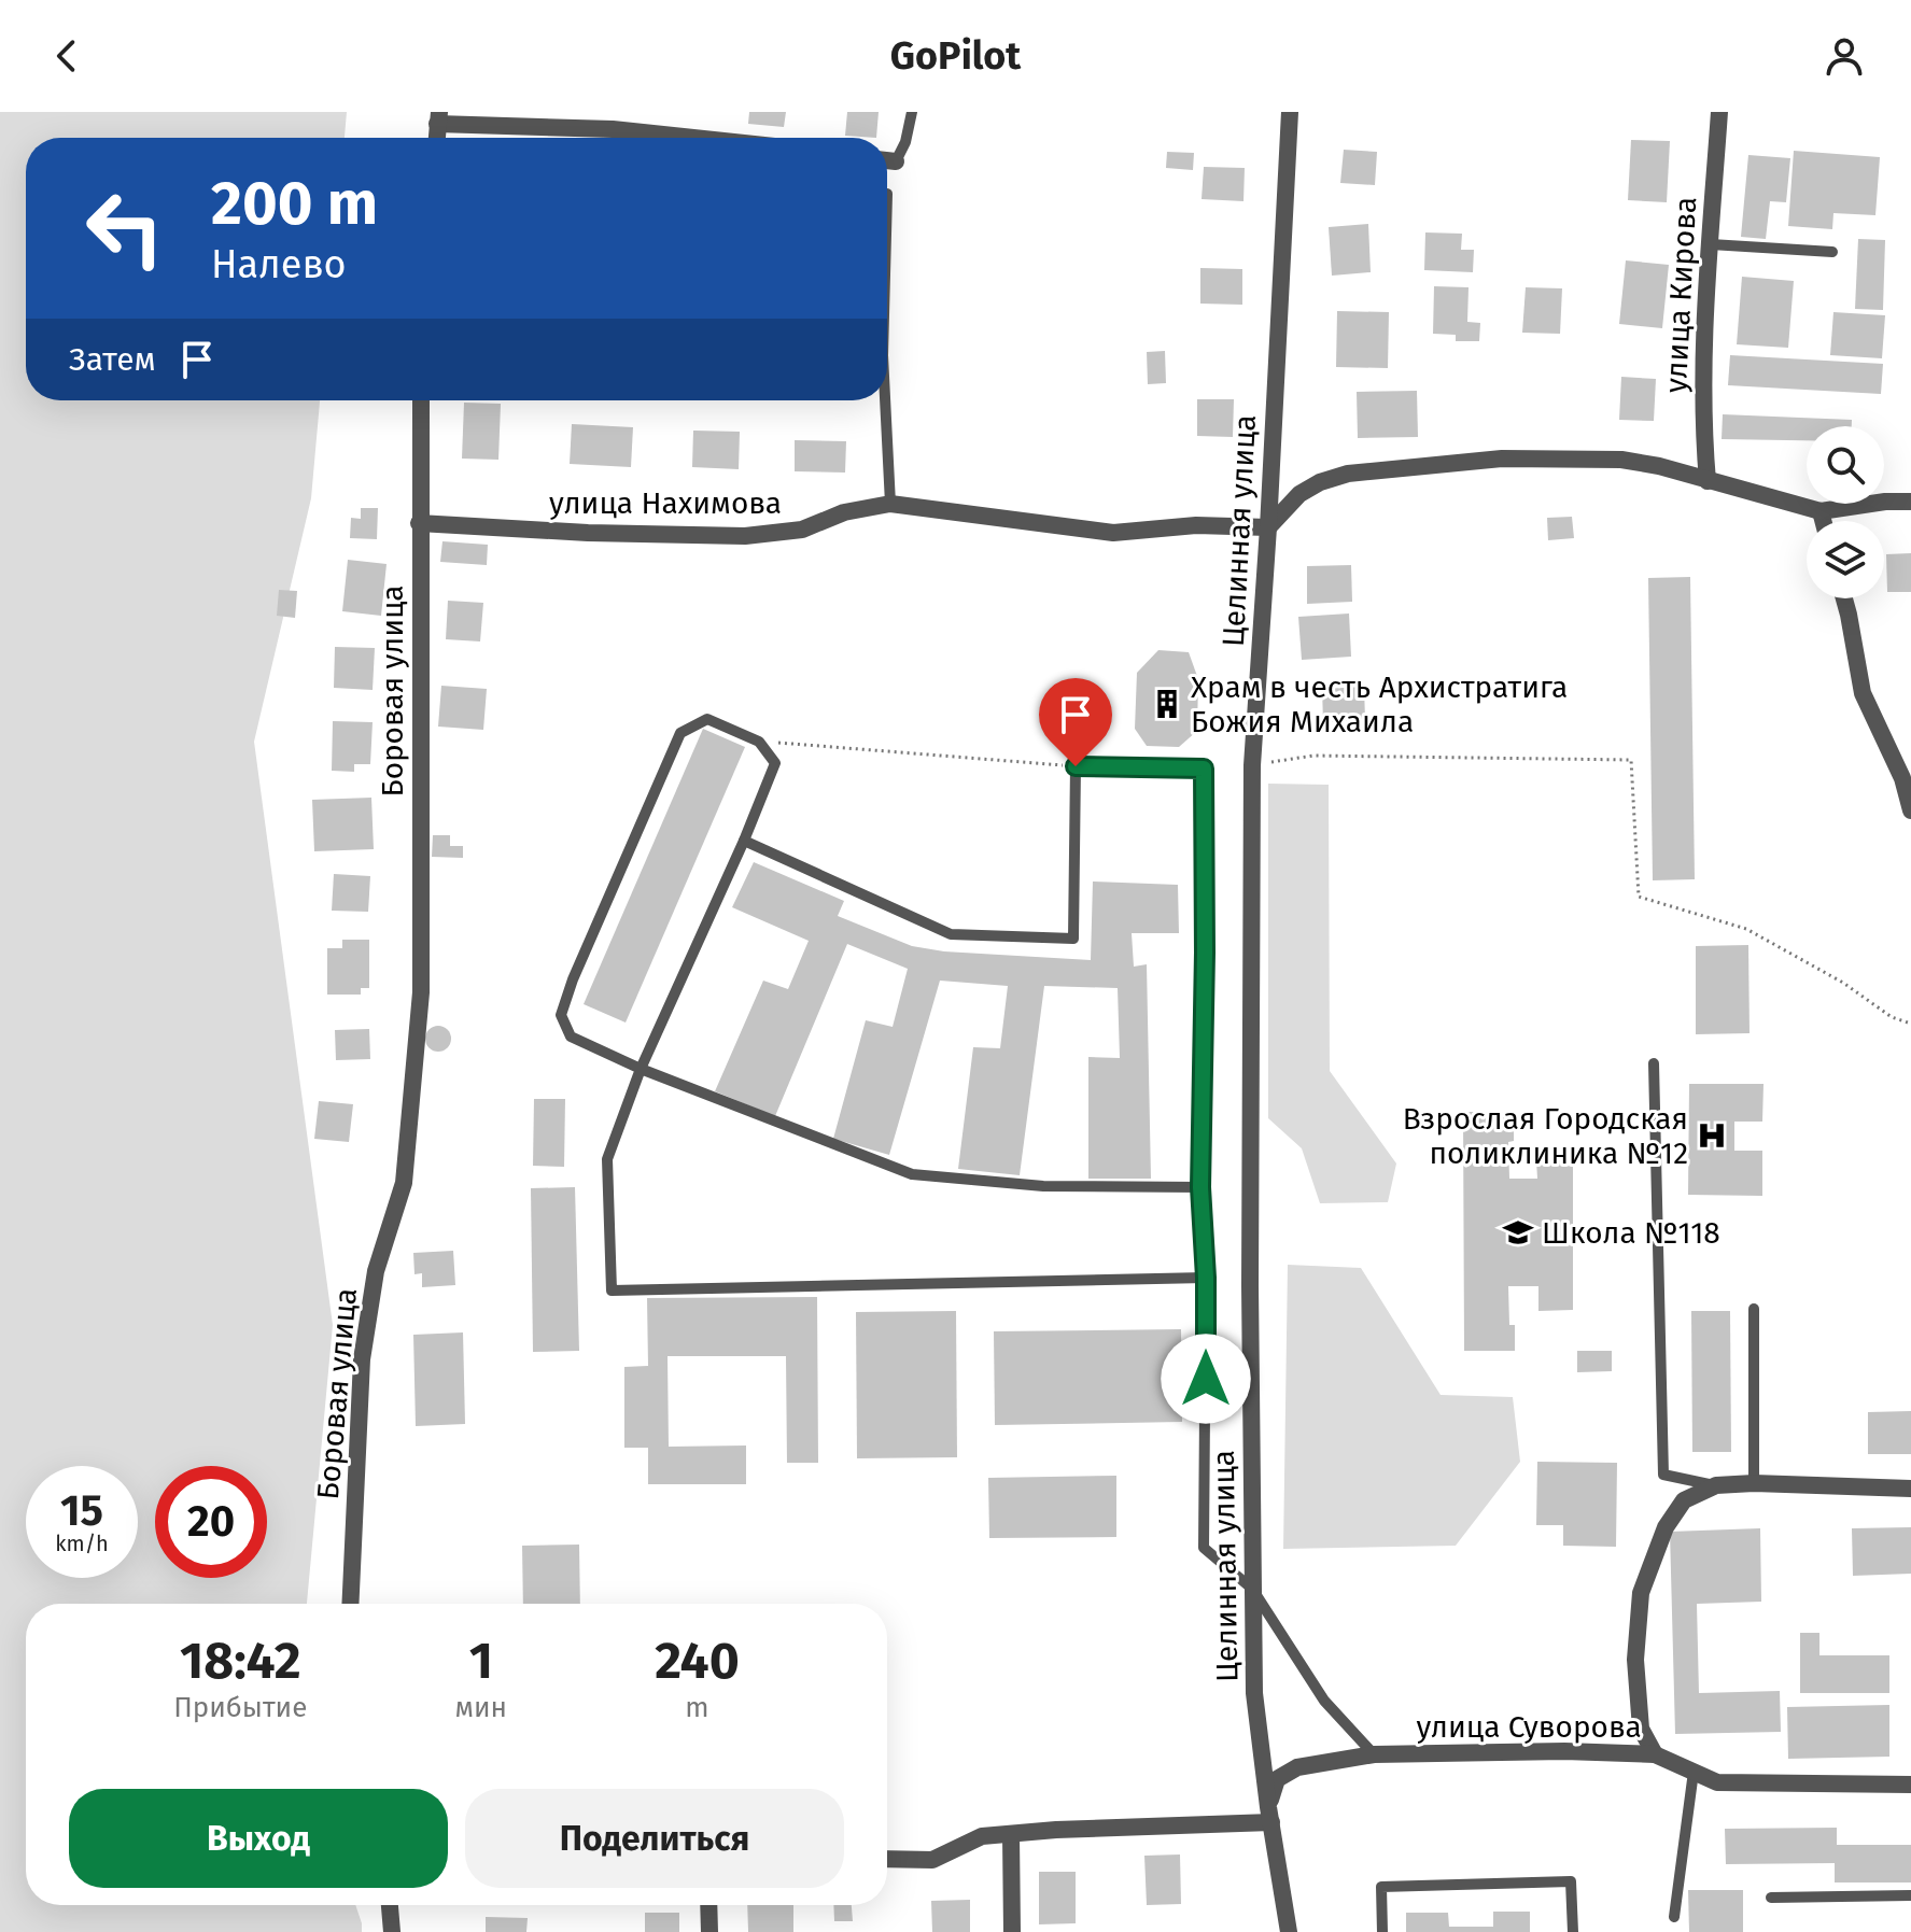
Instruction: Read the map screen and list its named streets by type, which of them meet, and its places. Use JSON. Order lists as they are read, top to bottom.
{
  "streets": {
    "street": [
      "улица Кирова",
      "улица Нахимова",
      "Целинная улица",
      "Боровая улица",
      "улица Суворова"
    ]
  },
  "crossings": [
    ["улица Нахимова", "Целинная улица"],
    ["улица Нахимова", "Боровая улица"],
    ["Целинная улица", "улица Суворова"]
  ],
  "places": {
    "building": ["Храм в честь Архистратига Божия Михаила"],
    "hospital": ["Взрослая Городская поликлиника №12"],
    "school or university": ["Школа №118"]
  },
  "page": {
    "header": "GoPilot",
    "turn": ["200 m", "Налево"],
    "then": "Затем",
    "speed": "15 km/h",
    "limit": "20",
    "eta": [
      "18:42",
      "Прибытие",
      "1",
      "мин",
      "240",
      "m"
    ],
    "buttons": ["Выход", "Поделиться"]
  }
}
